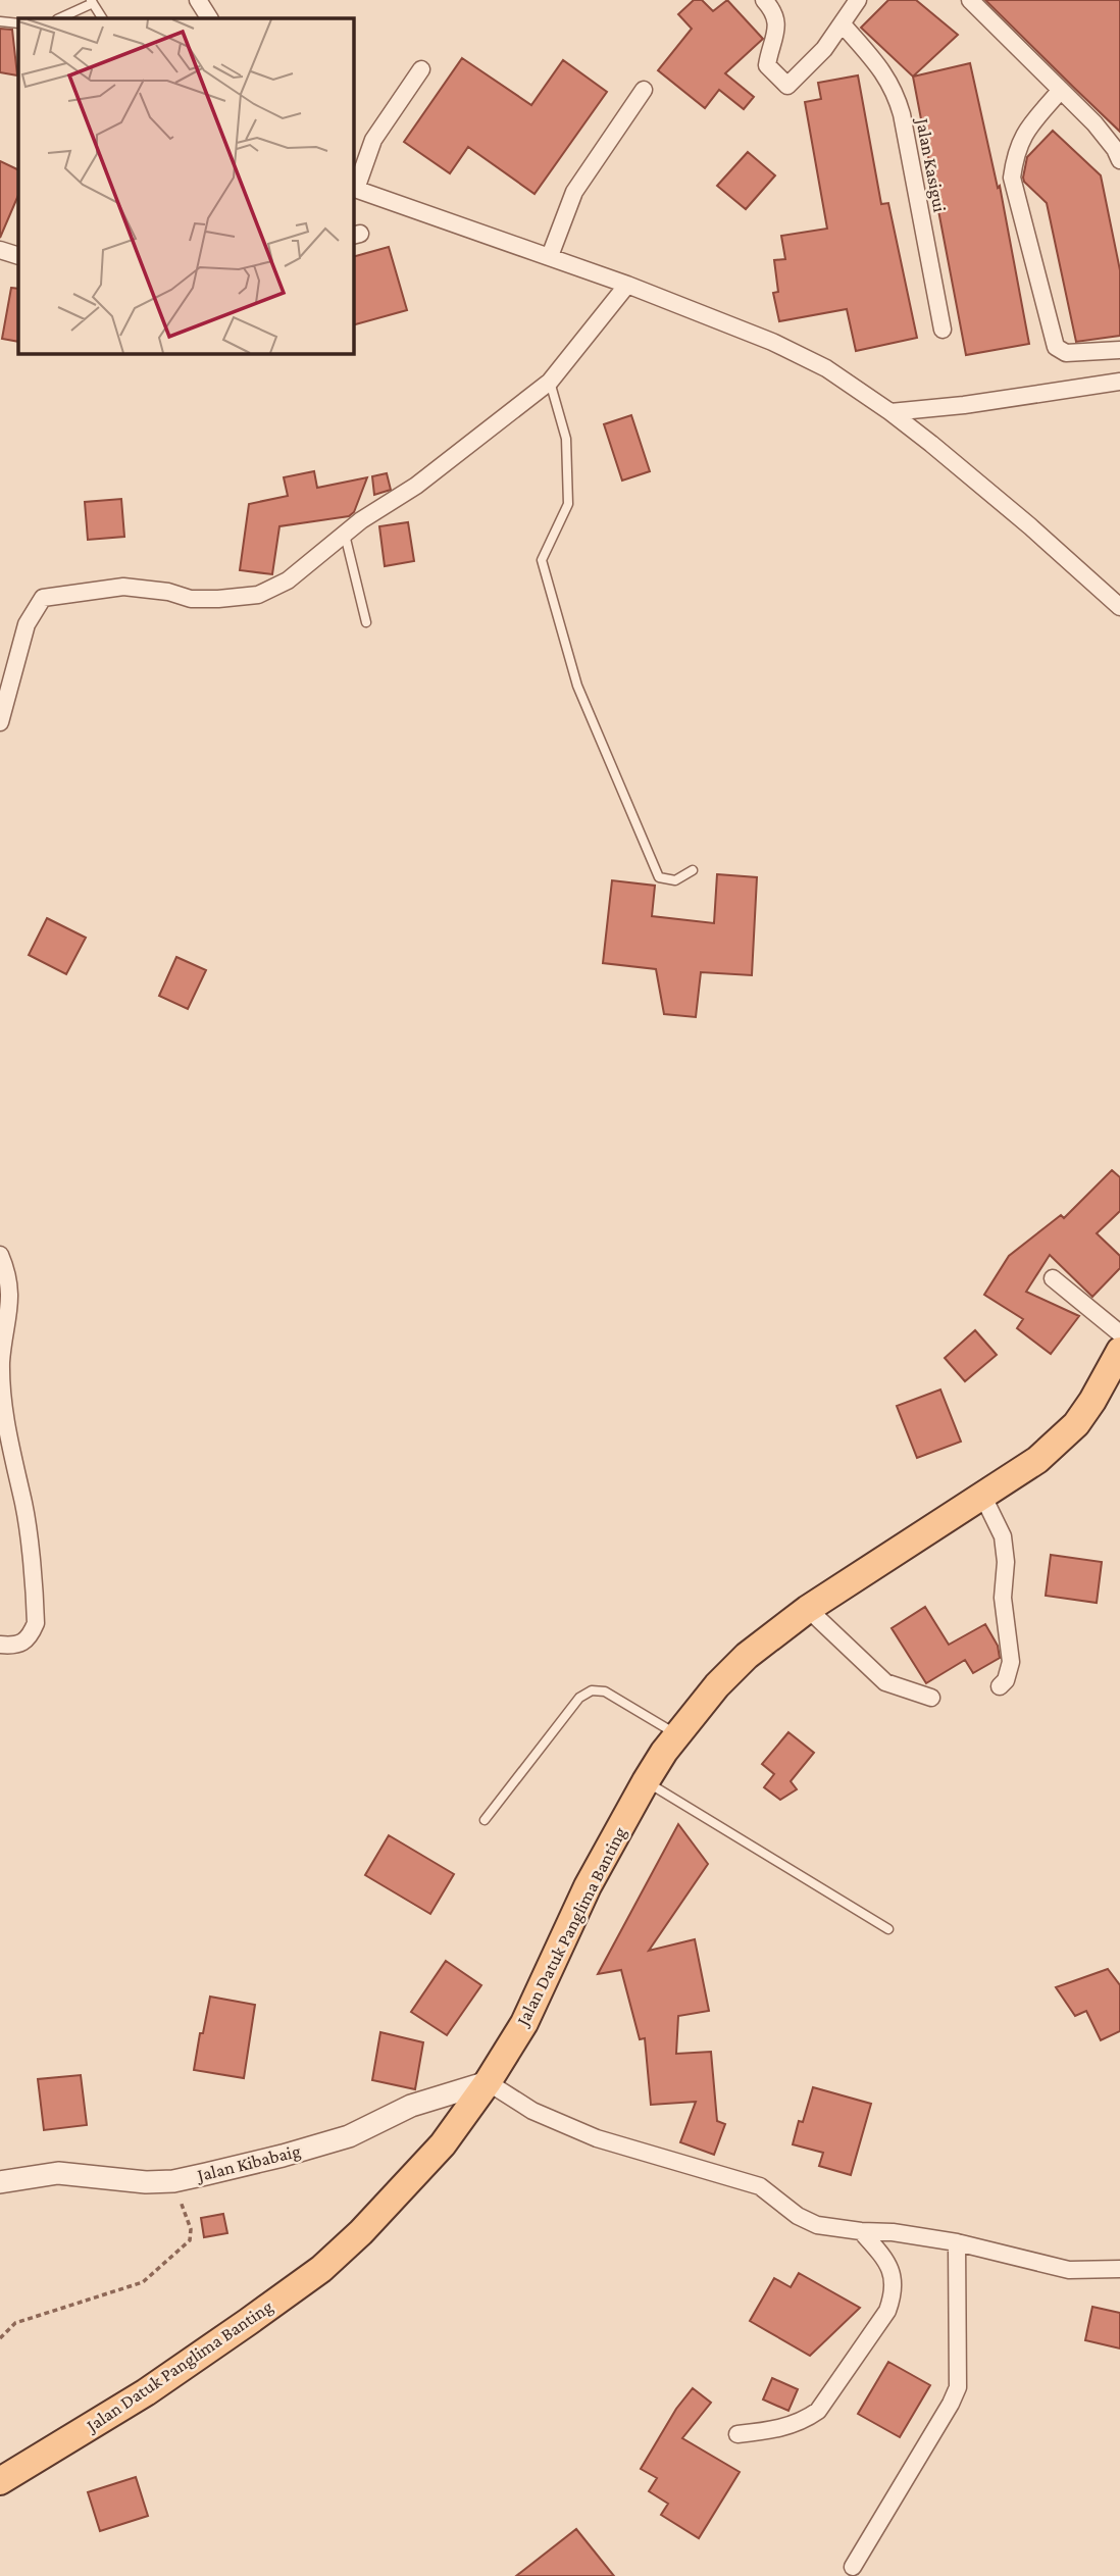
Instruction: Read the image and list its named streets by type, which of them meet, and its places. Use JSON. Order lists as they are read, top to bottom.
{
  "streets": {
    "main road": ["Jalan Datuk Panglima Banting"],
    "street": ["Jalan Kasigui", "Jalan Kibabaig"]
  },
  "crossings": [
    ["Jalan Datuk Panglima Banting", "Jalan Kibabaig"]
  ]
}
